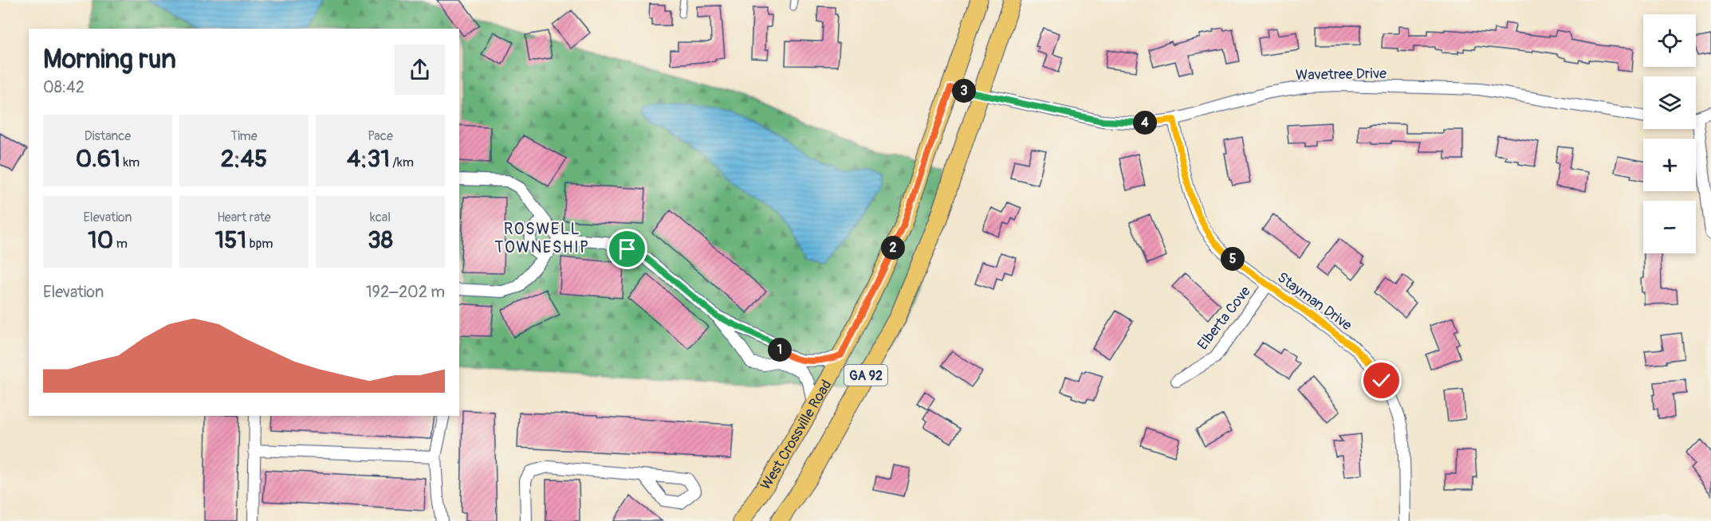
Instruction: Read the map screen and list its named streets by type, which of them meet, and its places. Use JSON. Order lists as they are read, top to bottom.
{
  "streets": {
    "main road": ["GA 92", "West Crossville Road"],
    "street": ["Wavetree Drive", "Stayman Drive", "Elberta Cove"]
  },
  "crossings": [
    ["Wavetree Drive", "Stayman Drive"],
    ["Wavetree Drive", "GA 92"],
    ["Wavetree Drive", "West Crossville Road"],
    ["Stayman Drive", "Elberta Cove"]
  ],
  "districts": ["ROSWELL TOWNESHIP"],
  "page": {
    "map_buttons": ["+", "−"],
    "heading": ["Morning run", "08:42"],
    "pins": [
      "3",
      "4",
      "2",
      "5",
      "1"
    ],
    "stats": [
      ["Distance", "0.61 km"],
      ["Time", "2:45"],
      ["Pace", "4:31 /km"],
      ["Elevation", "10 m"],
      ["Heart rate", "151 bpm"],
      ["kcal", "38"]
    ],
    "chart": ["Elevation", "192–202 m"]
  }
}
